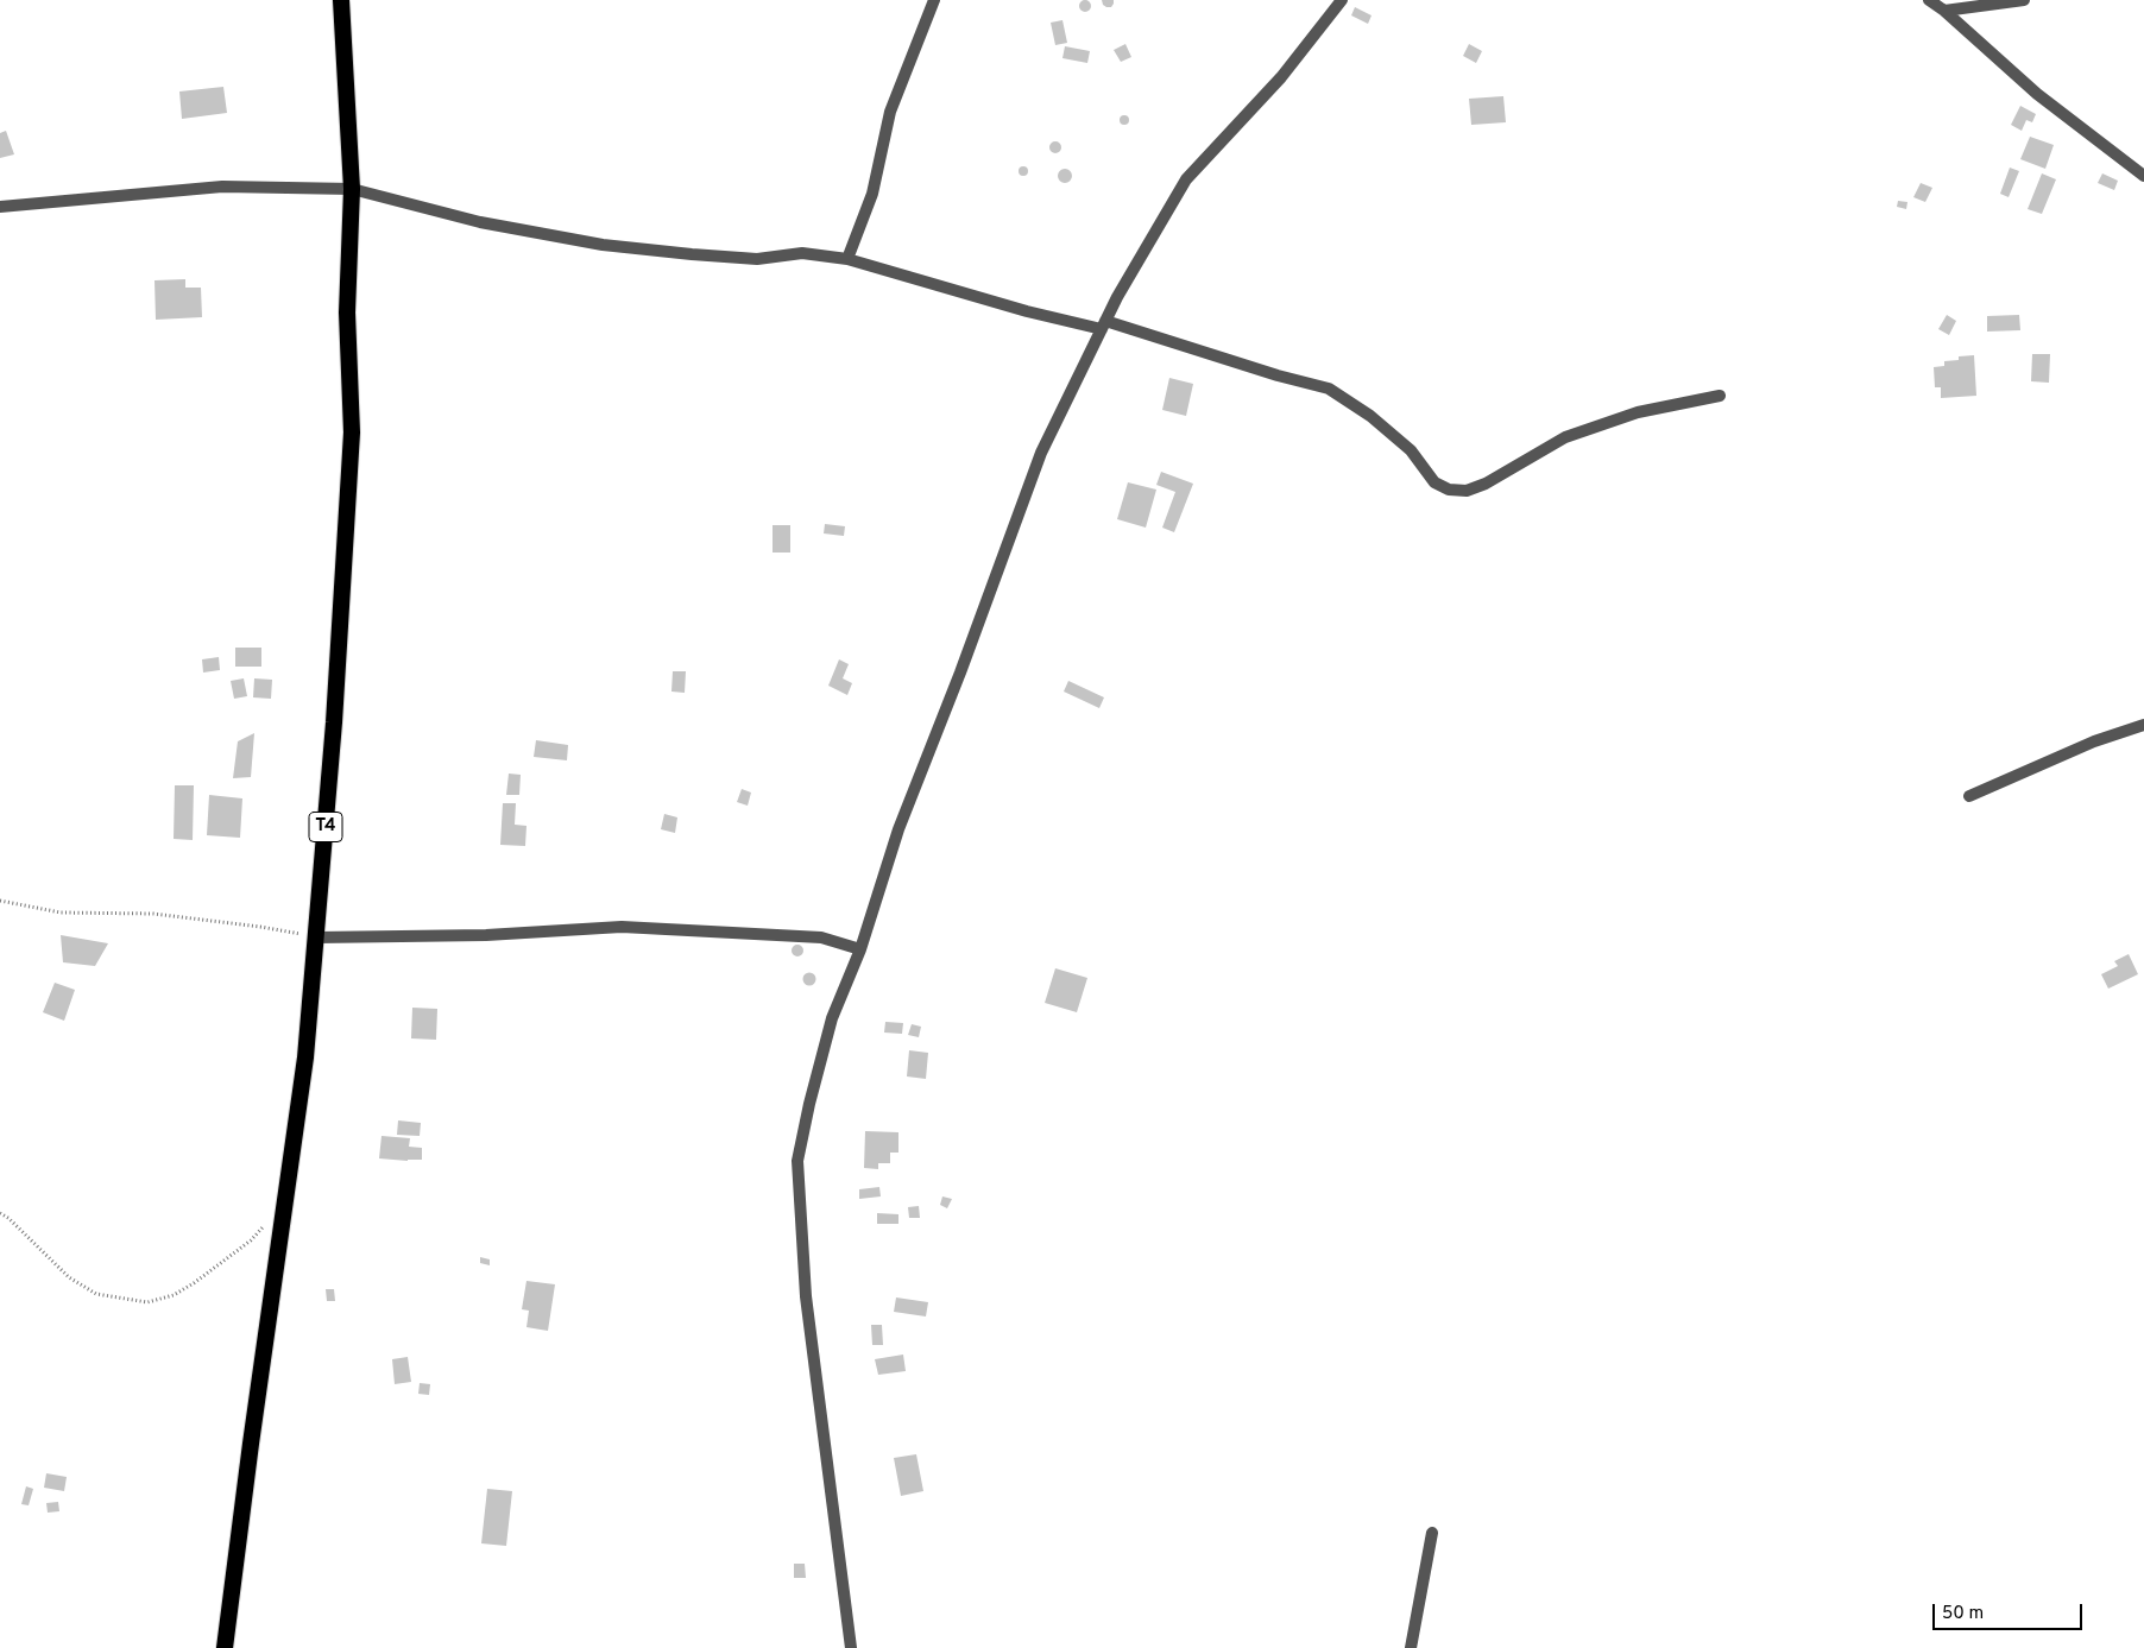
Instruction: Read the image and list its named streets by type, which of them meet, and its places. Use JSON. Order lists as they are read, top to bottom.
{
  "streets": {
    "highway": ["T4"]
  },
  "scale_bar": "50 m"
}
